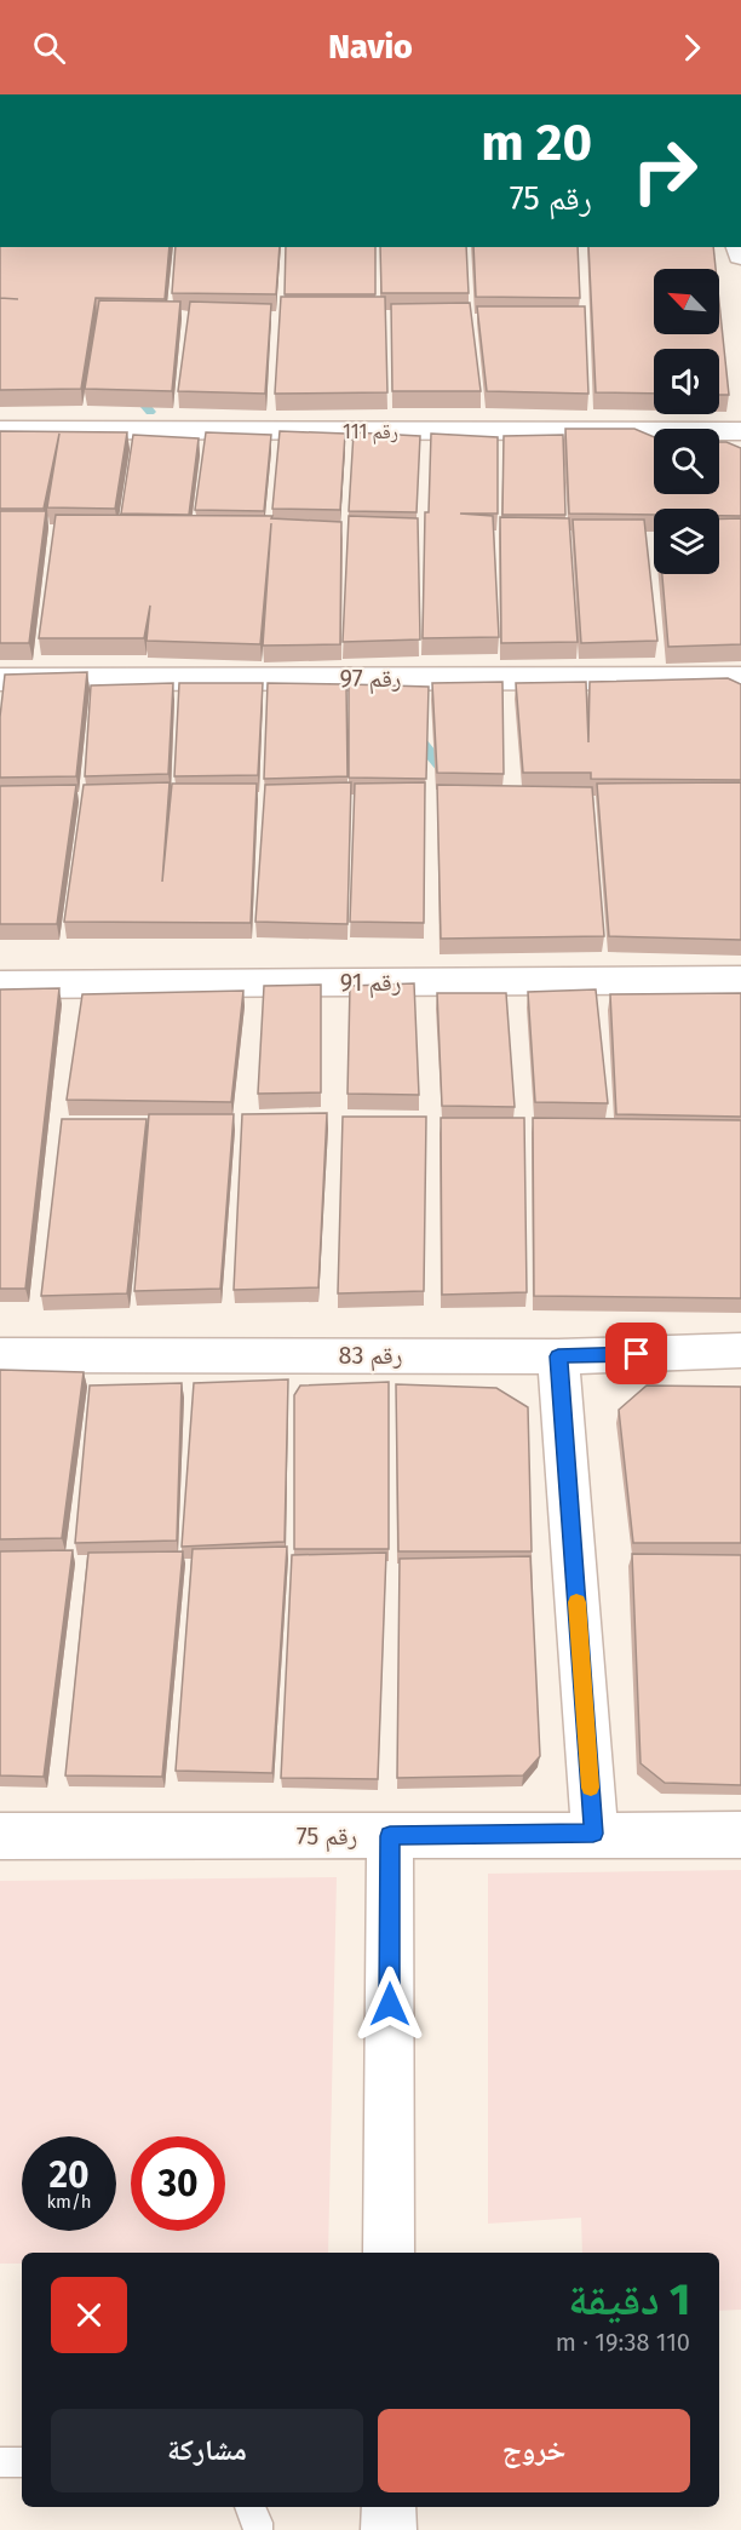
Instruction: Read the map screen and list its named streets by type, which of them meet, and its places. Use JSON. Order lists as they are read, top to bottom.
{
  "streets": {
    "street": [
      "رقم 111",
      "رقم 97",
      "رقم 91",
      "رقم 83",
      "رقم 75"
    ]
  },
  "north": "top left",
  "page": {
    "header": "Navio",
    "turn": ["20 m", "رقم 75"],
    "speed": "20 km/h",
    "limit": "30",
    "heading": ["1 دقيقة", "110 m · 19:38"],
    "buttons": ["خروج", "مشاركة"]
  }
}
